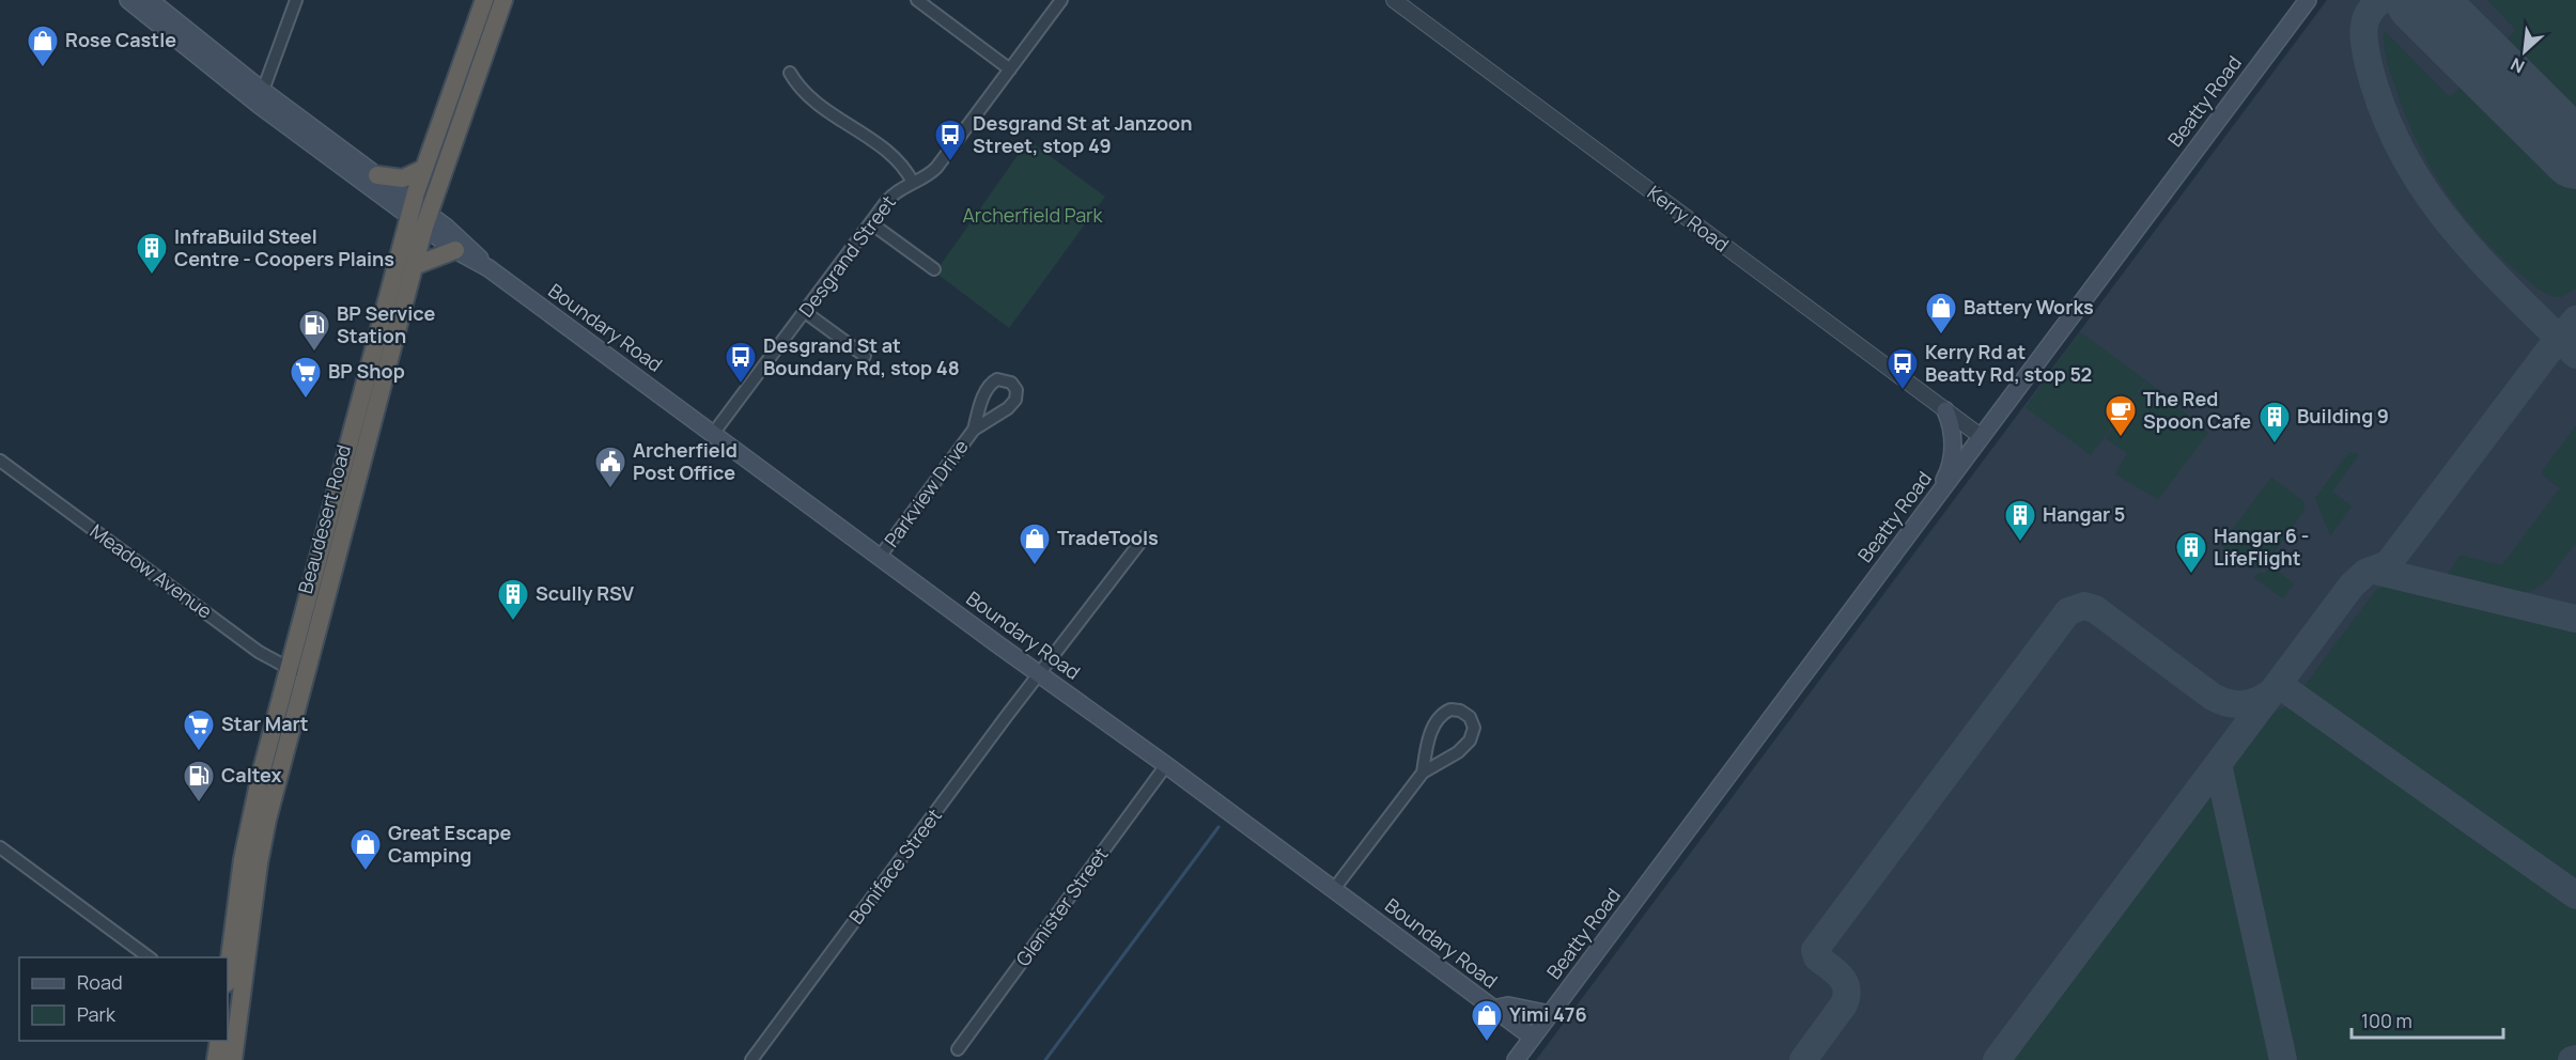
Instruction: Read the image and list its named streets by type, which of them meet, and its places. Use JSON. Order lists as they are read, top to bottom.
{
  "streets": {
    "highway": ["Beaudesert Road"],
    "main road": ["Beatty Road", "Boundary Road"],
    "street": [
      "Kerry Road",
      "Desgrand Street",
      "Parkview Drive",
      "Meadow Avenue",
      "Boniface Street",
      "Glenister Street"
    ]
  },
  "crossings": [
    ["Beatty Road", "Kerry Road"],
    ["Beatty Road", "Boundary Road"],
    ["Desgrand Street", "Boundary Road"],
    ["Boundary Road", "Parkview Drive"],
    ["Boundary Road", "Beaudesert Road"],
    ["Boundary Road", "Boniface Street"],
    ["Boundary Road", "Glenister Street"],
    ["Beaudesert Road", "Meadow Avenue"]
  ],
  "parks": ["Archerfield Park"],
  "places": {
    "shop": [
      "Rose Castle",
      "Battery Works",
      "TradeTools",
      "Great Escape Camping",
      "Yimi 476"
    ],
    "bus stop": ["Desgrand St at Janzoon Street, stop 49", "Desgrand St at Boundary Rd, stop 48", "Kerry Rd at Beatty Rd, stop 52"],
    "building": [
      "InfraBuild Steel Centre - Coopers Plains",
      "Building 9",
      "Hangar 5",
      "Hangar 6 - LifeFlight",
      "Scully RSV"
    ],
    "fuel station": ["BP Service Station", "Caltex"],
    "supermarket": ["BP Shop", "Star Mart"],
    "cafe": ["The Red Spoon Cafe"],
    "public building": ["Archerfield Post Office"]
  },
  "legend": ["Road", "Park"],
  "scale_bar": "100 m",
  "north": "bottom left"
}
